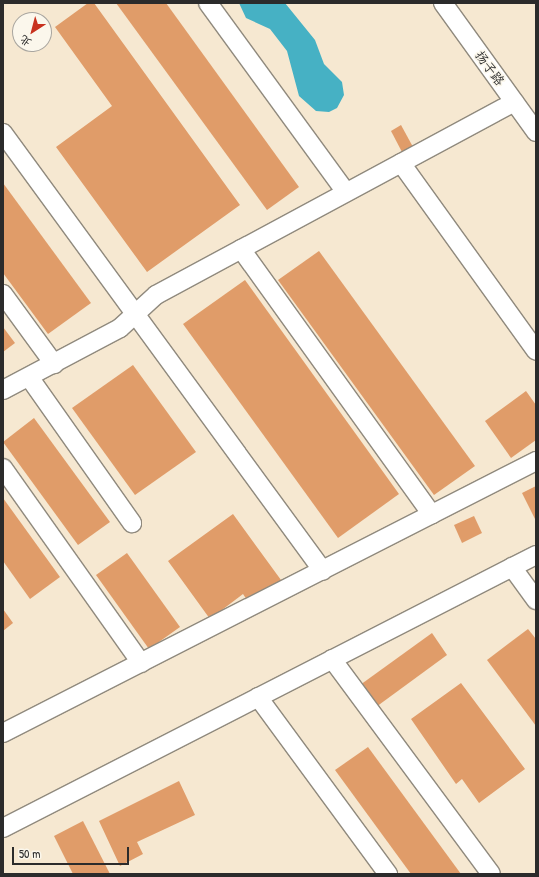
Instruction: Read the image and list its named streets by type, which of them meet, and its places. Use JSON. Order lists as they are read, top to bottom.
{
  "streets": {
    "street": ["扬子路"]
  },
  "scale_bar": "50 m",
  "north": "bottom left"
}
